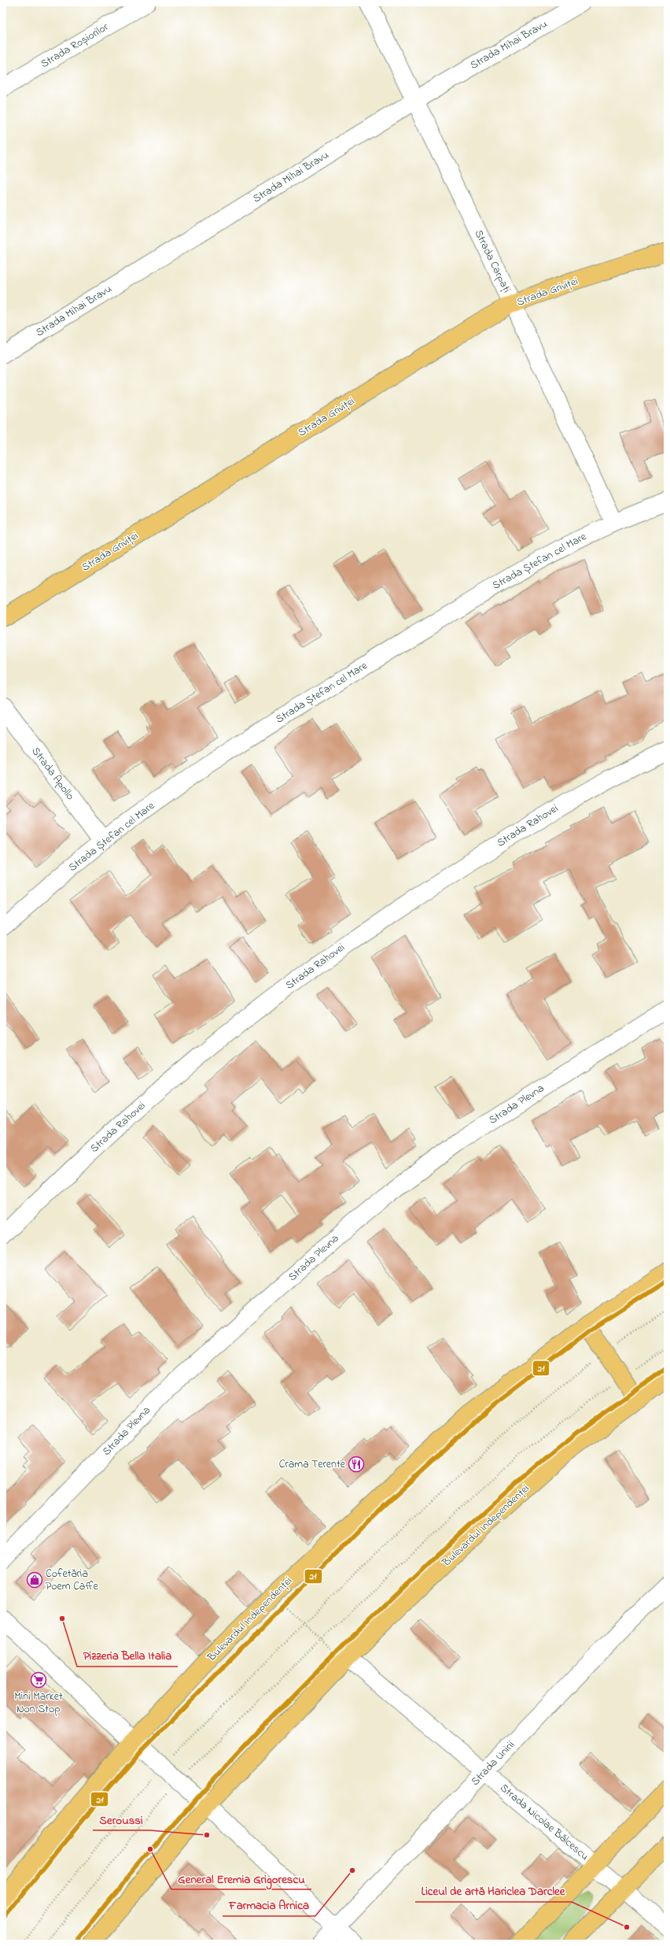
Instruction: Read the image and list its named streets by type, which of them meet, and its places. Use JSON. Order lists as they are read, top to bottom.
{
  "streets": {
    "main road": ["Strada Griviței", "Bulevardul Independenței"],
    "street": [
      "Strada Mihai Bravu",
      "Strada Roșiorilor",
      "Strada Carpați",
      "Strada Ștefan cel Mare",
      "Strada Apollo",
      "Strada Rahovei",
      "Strada Plevna",
      "Strada Unirii",
      "Strada Nicolae Bălcescu"
    ]
  },
  "crossings": [
    ["Strada Mihai Bravu", "Strada Carpați"],
    ["Strada Carpați", "Strada Griviței"],
    ["Strada Carpați", "Strada Ștefan cel Mare"],
    ["Strada Ștefan cel Mare", "Strada Apollo"],
    ["Bulevardul Independenței", "Strada Nicolae Bălcescu"],
    ["Strada Unirii", "Strada Nicolae Bălcescu"]
  ],
  "places": {
    "restaurant": ["Crama Terente"],
    "shop": ["Cofetăria Poem Caffe"],
    "other": [
      "Pizzeria Bella Italia",
      "Seroussi",
      "General Eremia Grigorescu",
      "Farmacia Arnica",
      "Liceul de artă Hariclea Darclee"
    ],
    "supermarket": ["Mini Market Non Stop"]
  },
  "lines": ["transit line 21"]
}
